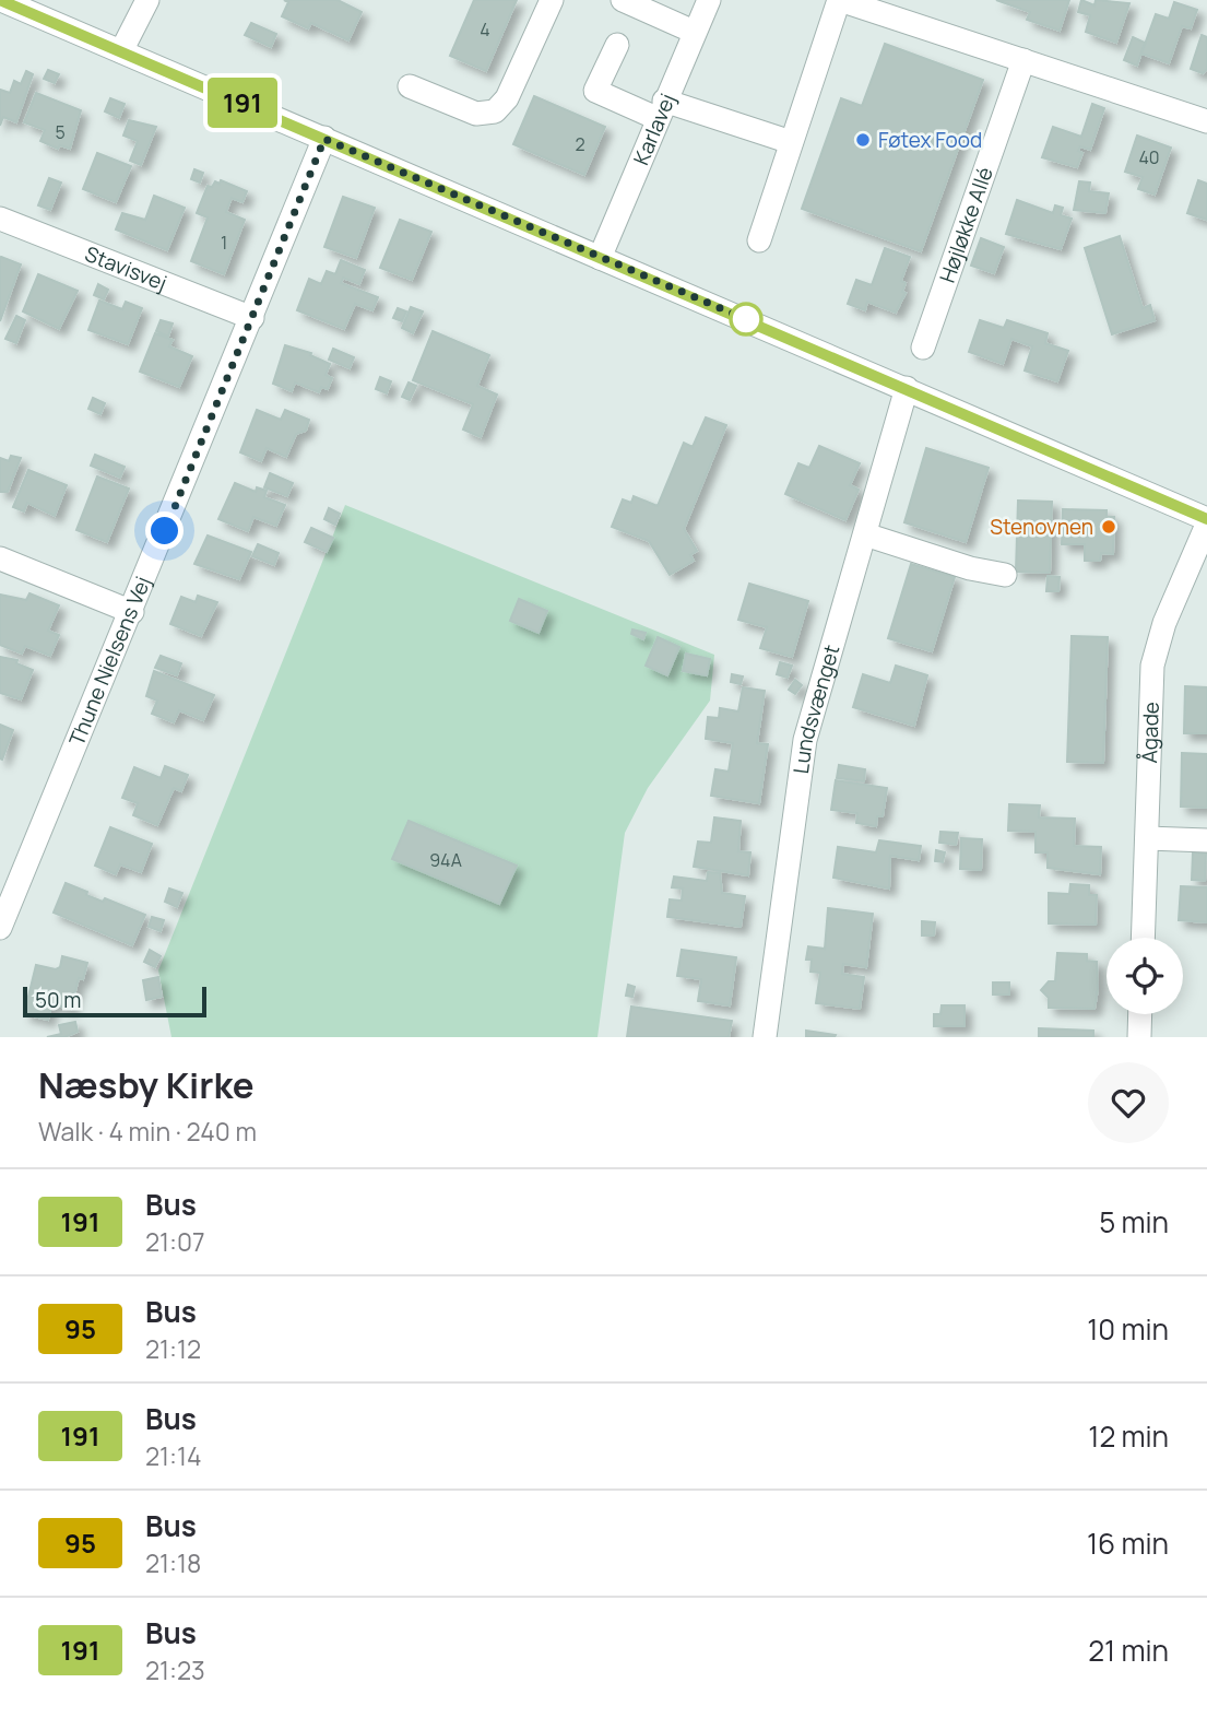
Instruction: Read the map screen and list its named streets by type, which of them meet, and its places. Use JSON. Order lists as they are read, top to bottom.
{
  "streets": {
    "street": [
      "Karlavej",
      "Højløkke Allé",
      "Stavisvej",
      "Thune Nielsens Vej",
      "Lundsvænget",
      "Ågade"
    ]
  },
  "crossings": [
    ["Stavisvej", "Thune Nielsens Vej"]
  ],
  "places": ["Føtex Food", "Stenovnen"],
  "lines": ["bus line 191"],
  "house_numbers": [
    "4",
    "5",
    "2",
    "40",
    "1",
    "94A"
  ],
  "scale_bar": "50 m",
  "page": {
    "on_map": "191",
    "scale": "50 m",
    "heading": ["Næsby Kirke", "Walk · 4 min · 240 m"],
    "list": [
      {
        "mark": "191",
        "name": "Bus",
        "note": "21:07",
        "value": "5 min"
      },
      {
        "mark": "95",
        "name": "Bus",
        "note": "21:12",
        "value": "10 min"
      },
      {
        "mark": "191",
        "name": "Bus",
        "note": "21:14",
        "value": "12 min"
      },
      {
        "mark": "95",
        "name": "Bus",
        "note": "21:18",
        "value": "16 min"
      },
      {
        "mark": "191",
        "name": "Bus",
        "note": "21:23",
        "value": "21 min"
      }
    ]
  }
}
